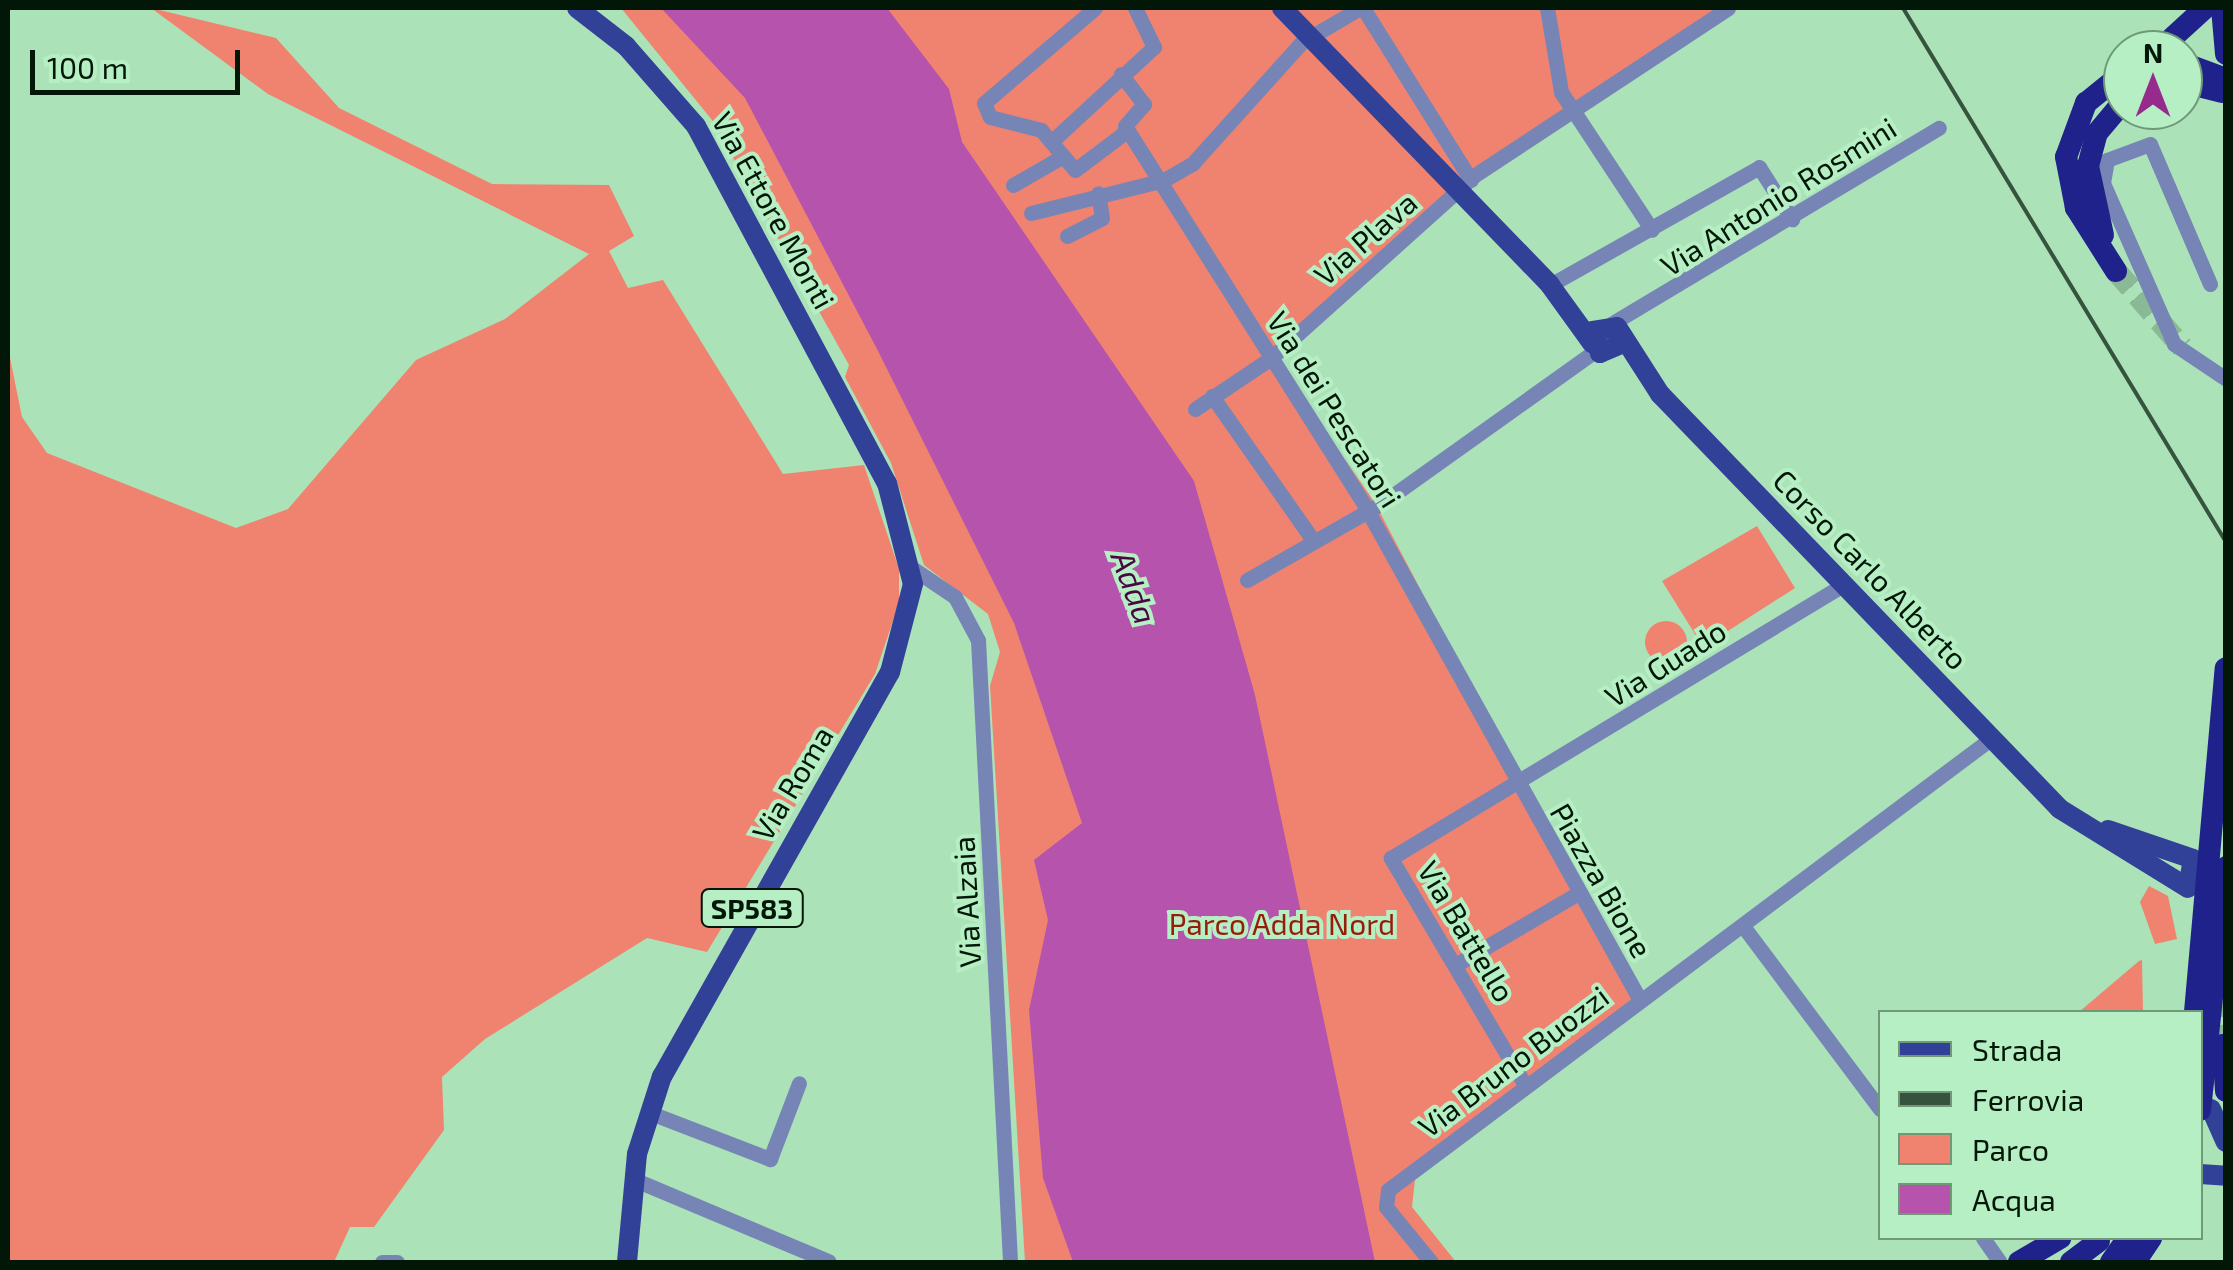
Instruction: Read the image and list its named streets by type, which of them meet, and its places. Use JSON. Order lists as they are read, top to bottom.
{
  "streets": {
    "main road": [
      "Via Ettore Monti",
      "Corso Carlo Alberto",
      "Via Roma",
      "SP583"
    ],
    "street": [
      "Via Antonio Rosmini",
      "Via Plava",
      "Via dei Pescatori",
      "Via Guado",
      "Piazza Bione",
      "Via Alzaia",
      "Via Battello",
      "Via Bruno Buozzi"
    ]
  },
  "crossings": [
    ["Via Antonio Rosmini", "Via dei Pescatori"],
    ["Via Antonio Rosmini", "Corso Carlo Alberto"],
    ["Via Ettore Monti", "Via Roma"],
    ["Via Plava", "Via dei Pescatori"],
    ["Via Plava", "Corso Carlo Alberto"],
    ["Via dei Pescatori", "Via Guado"],
    ["Via dei Pescatori", "Piazza Bione"],
    ["Corso Carlo Alberto", "Via Guado"],
    ["Corso Carlo Alberto", "Via Bruno Buozzi"],
    ["Via Guado", "Piazza Bione"],
    ["Via Guado", "Via Battello"],
    ["Via Roma", "Via Alzaia"],
    ["Piazza Bione", "Via Bruno Buozzi"],
    ["Via Battello", "Via Bruno Buozzi"]
  ],
  "water": ["Adda"],
  "parks": ["Parco Adda Nord"],
  "legend": [
    "Strada",
    "Ferrovia",
    "Parco",
    "Acqua"
  ],
  "scale_bar": "100 m",
  "north": "top"
}
